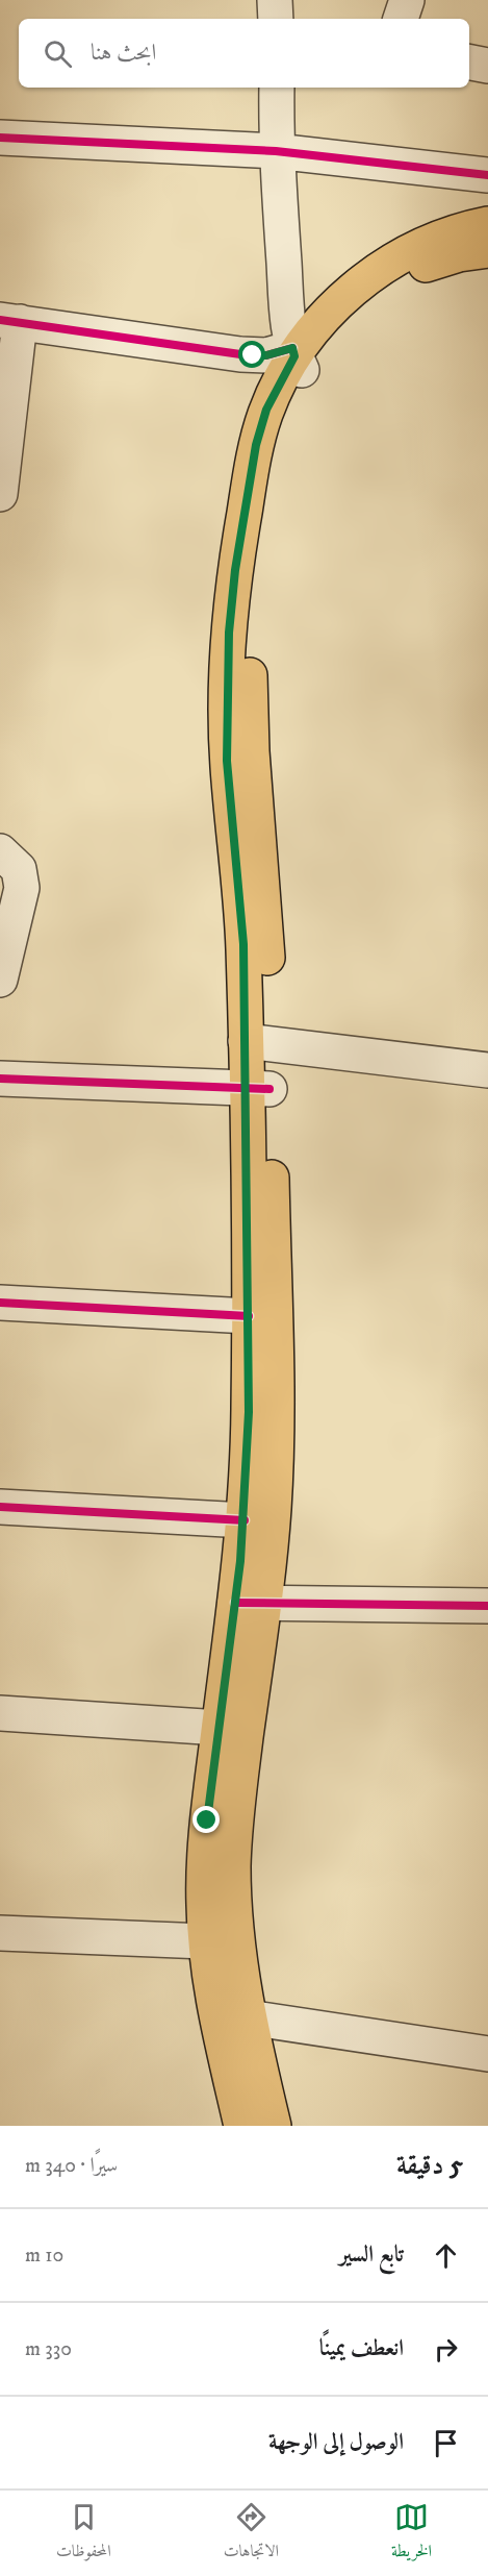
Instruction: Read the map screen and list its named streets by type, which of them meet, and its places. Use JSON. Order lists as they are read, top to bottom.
{
  "page": {
    "search": "ابحث هنا",
    "heading": ["5 دقيقة", "سيرًا · 340 m"],
    "list": [
      ["تابع السير", "10 m"],
      ["انعطف يمينًا", "330 m"],
      "الوصول إلى الوجهة"
    ],
    "nav": ["الخريطة", "الاتجاهات", "المحفوظات"]
  }
}
